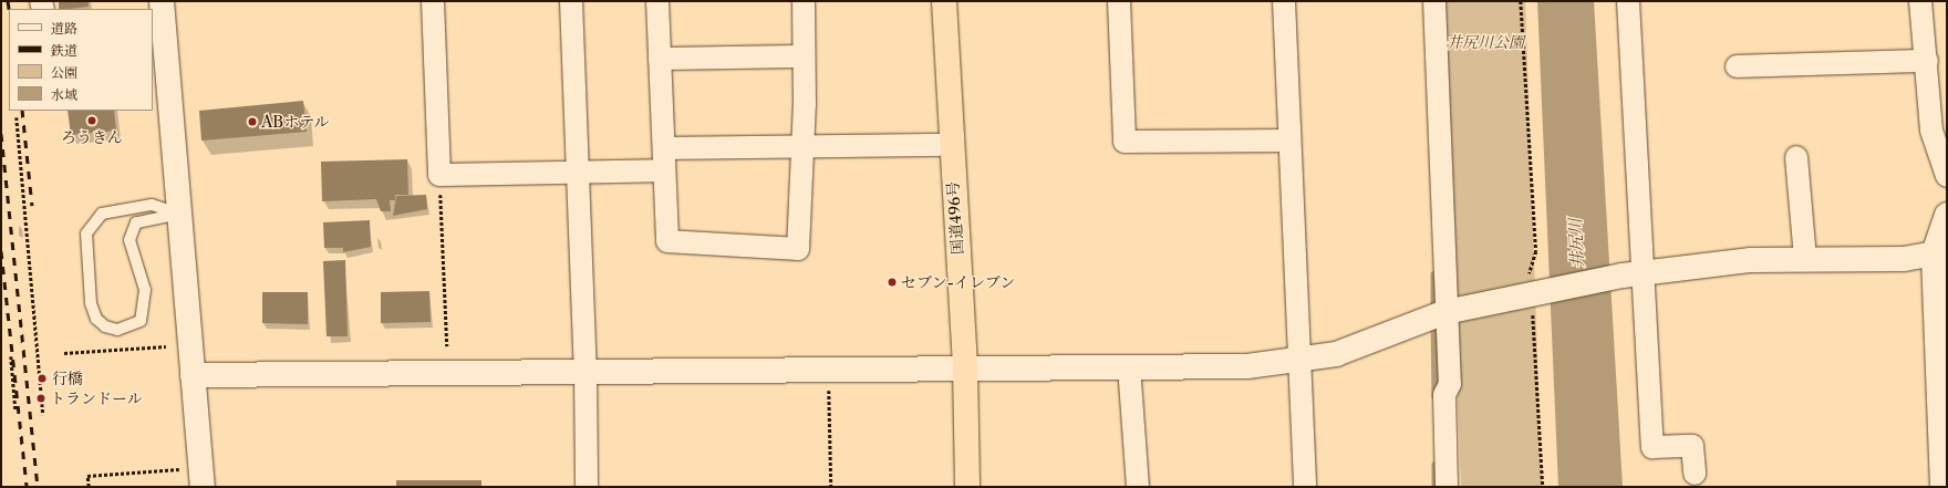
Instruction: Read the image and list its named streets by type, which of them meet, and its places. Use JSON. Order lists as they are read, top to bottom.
{
  "streets": {
    "highway": ["国道496号"]
  },
  "water": ["井尻川"],
  "parks": ["井尻川公園"],
  "places": [
    "ろうきん",
    "ABホテル",
    "セブン-イレブン",
    "行橋",
    "トランドール"
  ],
  "legend": [
    "道路",
    "鉄道",
    "公園",
    "水域"
  ]
}
